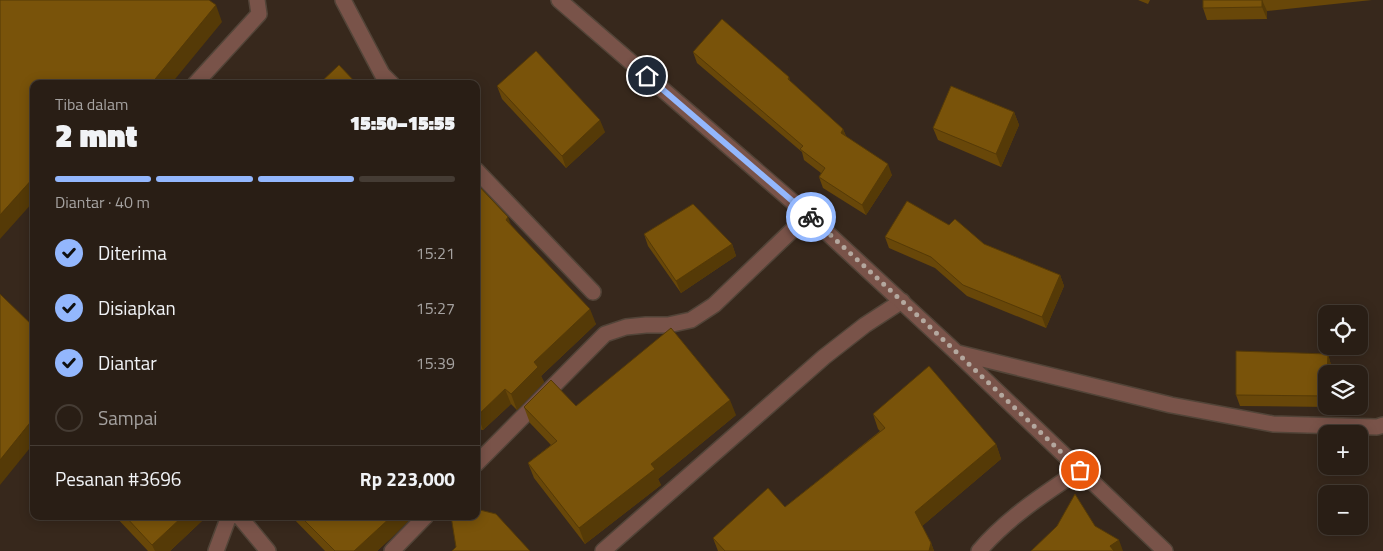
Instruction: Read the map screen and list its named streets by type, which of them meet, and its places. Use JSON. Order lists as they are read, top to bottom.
{
  "page": {
    "heading": ["2 mnt", "Tiba dalam", "15:50–15:55"],
    "panel": ["Pesanan #3696", "Rp 223,000"],
    "bar": "Diantar · 40 m",
    "list": [
      ["Diterima", "15:21"],
      ["Disiapkan", "15:27"],
      ["Diantar", "15:39"],
      "Sampai"
    ],
    "map_buttons": ["+", "−"]
  }
}
